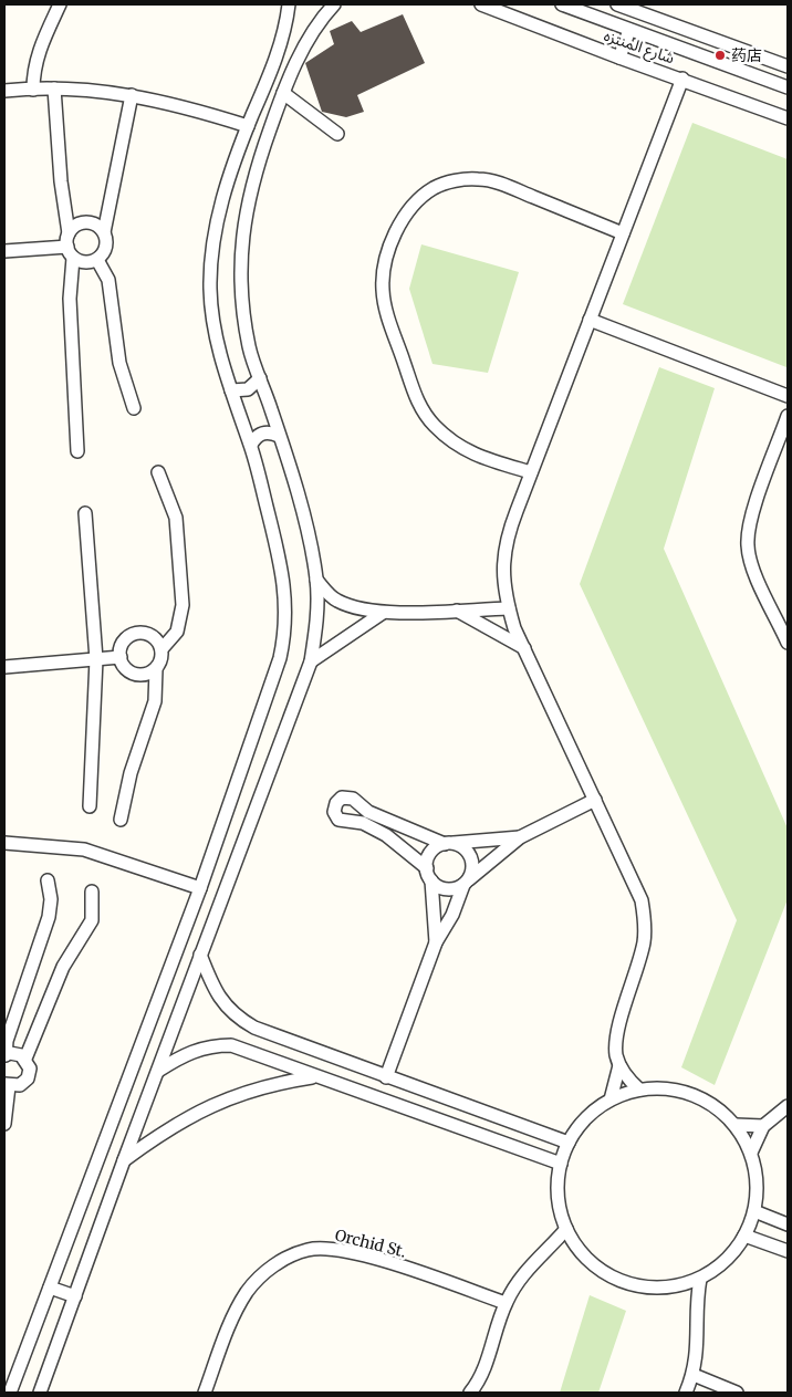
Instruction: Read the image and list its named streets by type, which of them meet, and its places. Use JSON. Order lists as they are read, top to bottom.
{
  "streets": {
    "street": ["شارع المنتزه", "Orchid St."]
  },
  "places": ["药店"]
}
